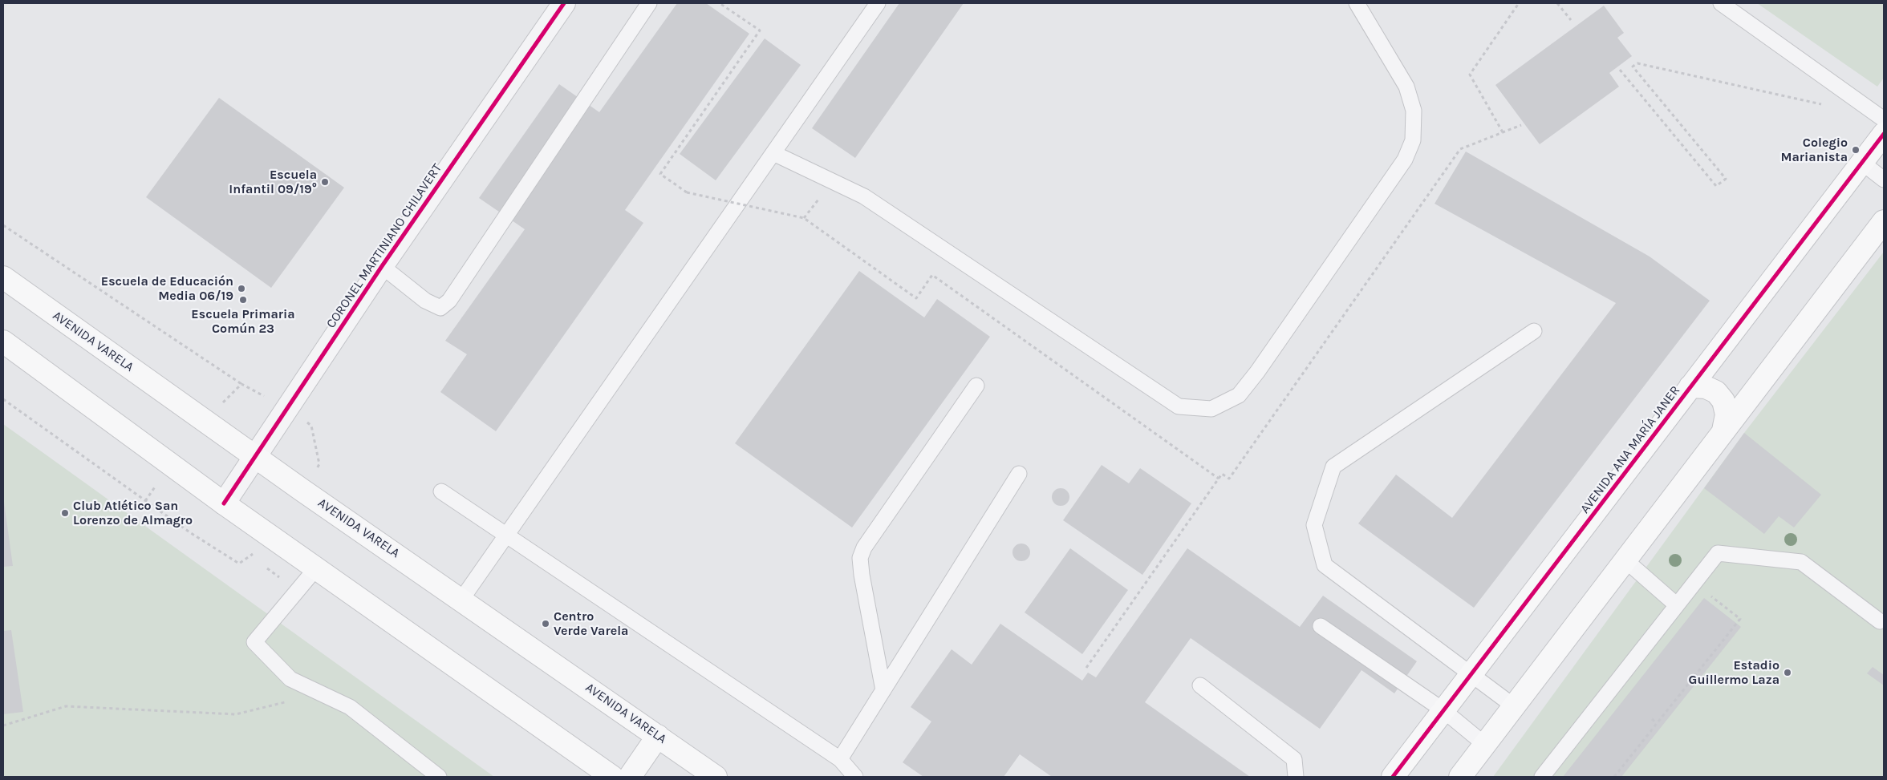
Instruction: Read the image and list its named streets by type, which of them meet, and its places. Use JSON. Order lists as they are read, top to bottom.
{
  "streets": {
    "main road": ["AVENIDA VARELA", "AVENIDA ANA MARÍA JANER"],
    "street": ["CORONEL MARTINIANO CHILAVERT"]
  },
  "crossings": [
    ["CORONEL MARTINIANO CHILAVERT", "AVENIDA VARELA"]
  ],
  "places": [
    "Colegio Marianista",
    "Escuela Infantil 09/19°",
    "Escuela de Educación Media 06/19",
    "Escuela Primaria Común 23",
    "Club Atlético San Lorenzo de Almagro",
    "Centro Verde Varela",
    "Estadio Guillermo Laza"
  ]
}
